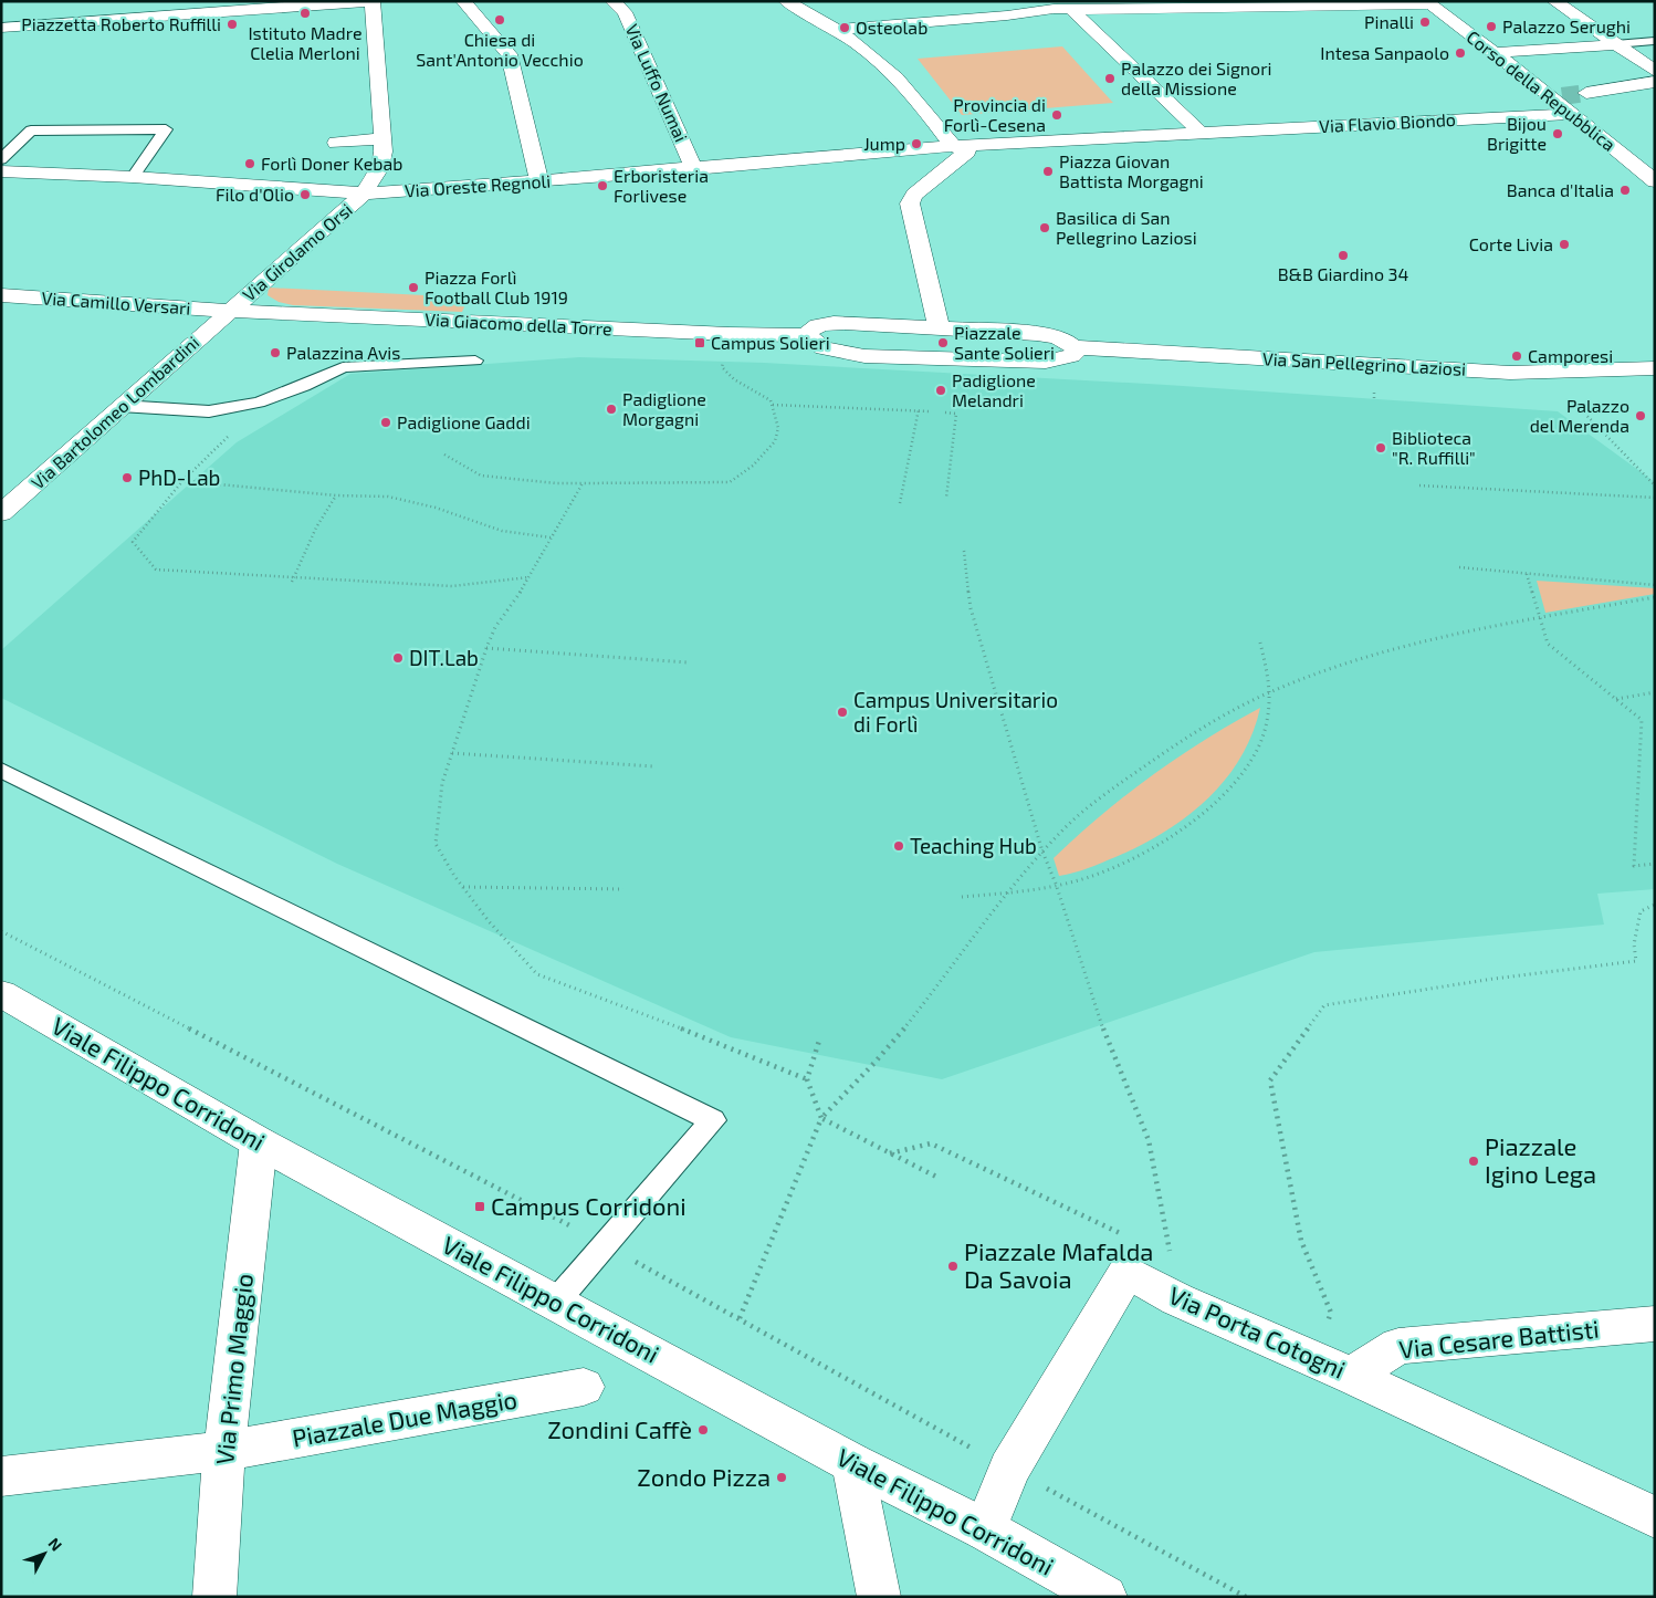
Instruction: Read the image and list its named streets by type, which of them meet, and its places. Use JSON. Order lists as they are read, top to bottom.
{
  "streets": {
    "street": [
      "Via Luffo Numai",
      "Corso della Repubblica",
      "Via Flavio Biondo",
      "Via Oreste Regnoli",
      "Via Girolamo Orsi",
      "Via Camillo Versari",
      "Via Giacomo della Torre",
      "Via San Pellegrino Laziosi",
      "Via Bartolomeo Lombardini",
      "Viale Filippo Corridoni",
      "Via Porta Cotogni",
      "Via Cesare Battisti",
      "Via Primo Maggio",
      "Piazzale Due Maggio"
    ]
  },
  "crossings": [
    ["Via Luffo Numai", "Via Oreste Regnoli"],
    ["Corso della Repubblica", "Via Flavio Biondo"],
    ["Via Oreste Regnoli", "Via Girolamo Orsi"],
    ["Via Girolamo Orsi", "Via Camillo Versari"],
    ["Via Girolamo Orsi", "Via Giacomo della Torre"],
    ["Via Girolamo Orsi", "Via Bartolomeo Lombardini"],
    ["Via Camillo Versari", "Via Giacomo della Torre"],
    ["Via Camillo Versari", "Via Bartolomeo Lombardini"],
    ["Via Giacomo della Torre", "Via Bartolomeo Lombardini"],
    ["Viale Filippo Corridoni", "Via Porta Cotogni"],
    ["Viale Filippo Corridoni", "Via Primo Maggio"],
    ["Via Porta Cotogni", "Via Cesare Battisti"],
    ["Via Primo Maggio", "Piazzale Due Maggio"]
  ],
  "places": {
    "other": [
      "Istituto Madre Clelia Merloni",
      "Chiesa di Sant'Antonio Vecchio",
      "Pinalli",
      "Piazzetta Roberto Ruffilli",
      "Palazzo Serughi",
      "Osteolab",
      "Intesa Sanpaolo",
      "Palazzo dei Signori della Missione",
      "Provincia di Forlì-Cesena",
      "Bijou Brigitte",
      "Jump",
      "Forlì Doner Kebab",
      "Piazza Giovan Battista Morgagni",
      "Erboristeria Forlivese",
      "Banca d'Italia",
      "Filo d'Olio",
      "Basilica di San Pellegrino Laziosi",
      "Corte Livia",
      "B&B Giardino 34",
      "Piazza Forlì Football Club 1919",
      "Piazzale Sante Solieri",
      "Palazzina Avis",
      "Camporesi",
      "Padiglione Melandri",
      "Padiglione Morgagni",
      "Palazzo del Merenda",
      "Padiglione Gaddi",
      "Biblioteca \"R. Ruffilli\"",
      "PhD-Lab",
      "DIT.Lab",
      "Campus Universitario di Forlì",
      "Teaching Hub",
      "Piazzale Igino Lega",
      "Piazzale Mafalda Da Savoia",
      "Zondini Caffè",
      "Zondo Pizza"
    ],
    "transit": ["Campus Solieri", "Campus Corridoni"]
  },
  "north": "top right"
}
